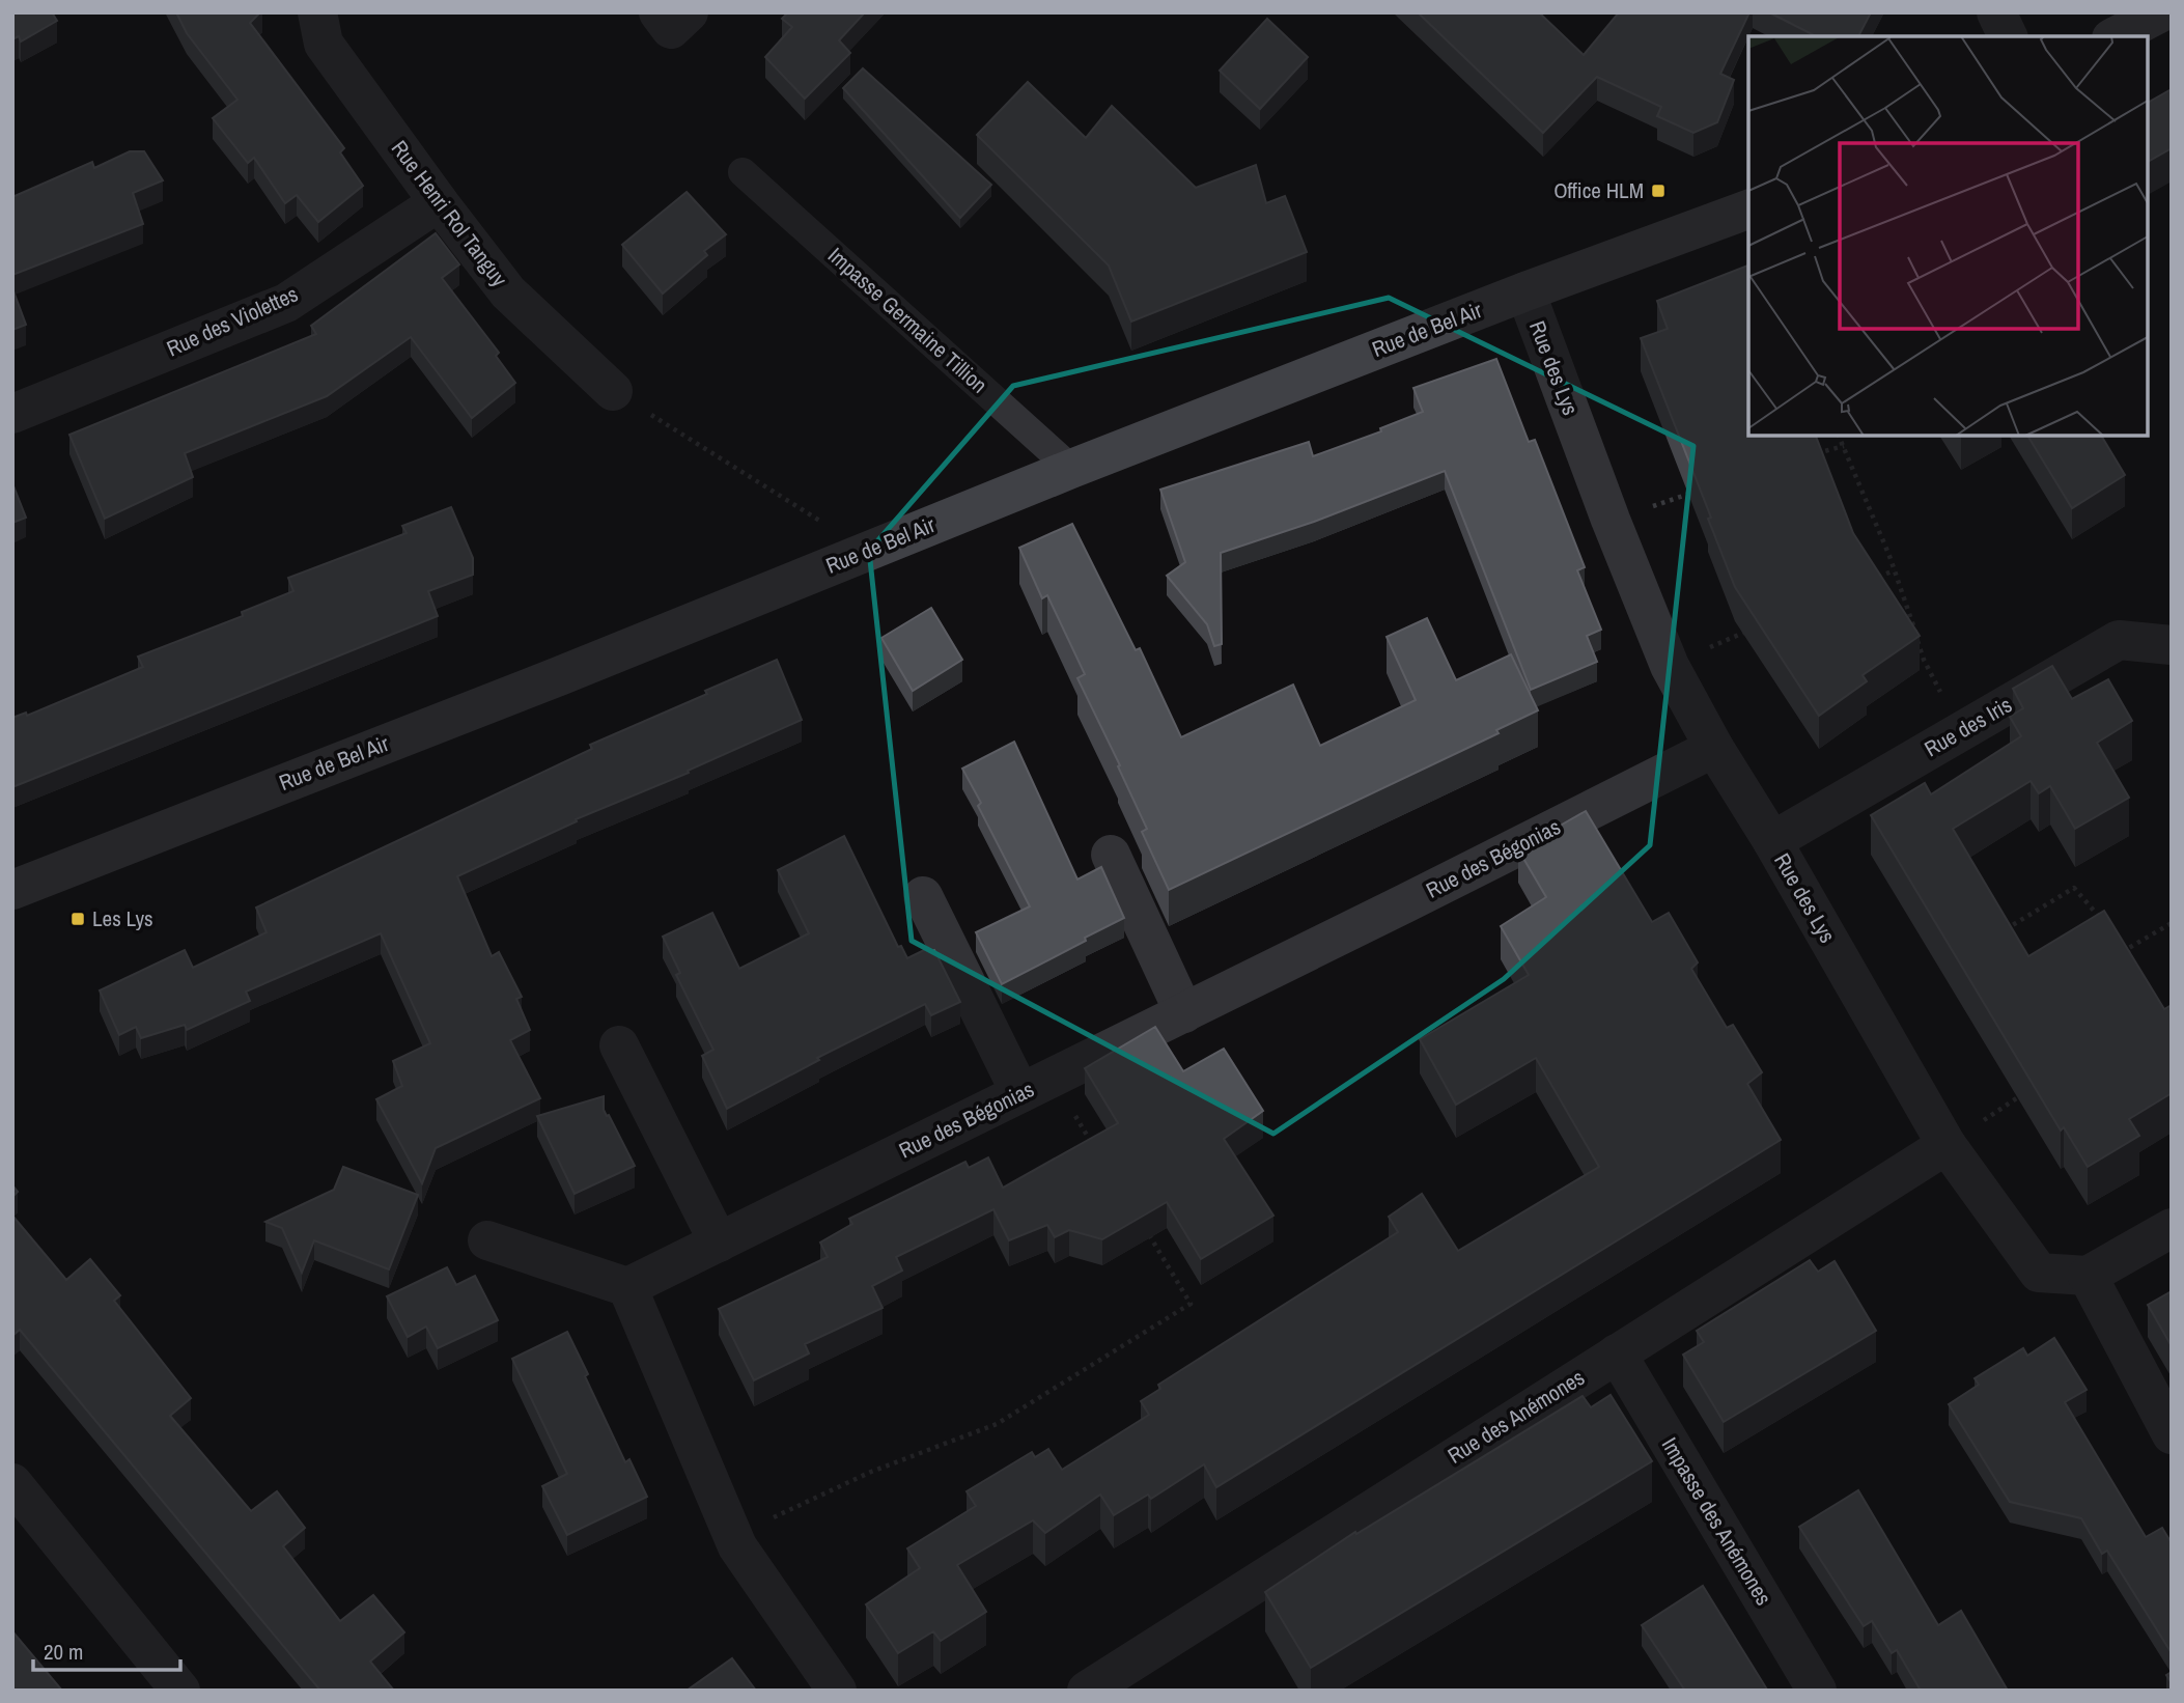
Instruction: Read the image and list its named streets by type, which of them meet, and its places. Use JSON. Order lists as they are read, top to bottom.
{
  "streets": {
    "main road": ["Rue de Bel Air"],
    "street": [
      "Rue Henri Rol Tanguy",
      "Rue des Violettes",
      "Rue des Lys",
      "Rue des Iris",
      "Rue des Bégonias",
      "Rue des Anémones",
      "Impasse des Anémones"
    ],
    "lane": ["Impasse Germaine Tillion"]
  },
  "crossings": [
    ["Rue Henri Rol Tanguy", "Rue des Violettes"],
    ["Impasse Germaine Tillion", "Rue de Bel Air"],
    ["Rue de Bel Air", "Rue des Lys"],
    ["Rue des Lys", "Rue des Iris"],
    ["Rue des Lys", "Rue des Bégonias"],
    ["Rue des Lys", "Rue des Anémones"],
    ["Rue des Anémones", "Impasse des Anémones"]
  ],
  "places": {
    "transit": ["Office HLM", "Les Lys"]
  },
  "scale_bar": "20 m"
}
